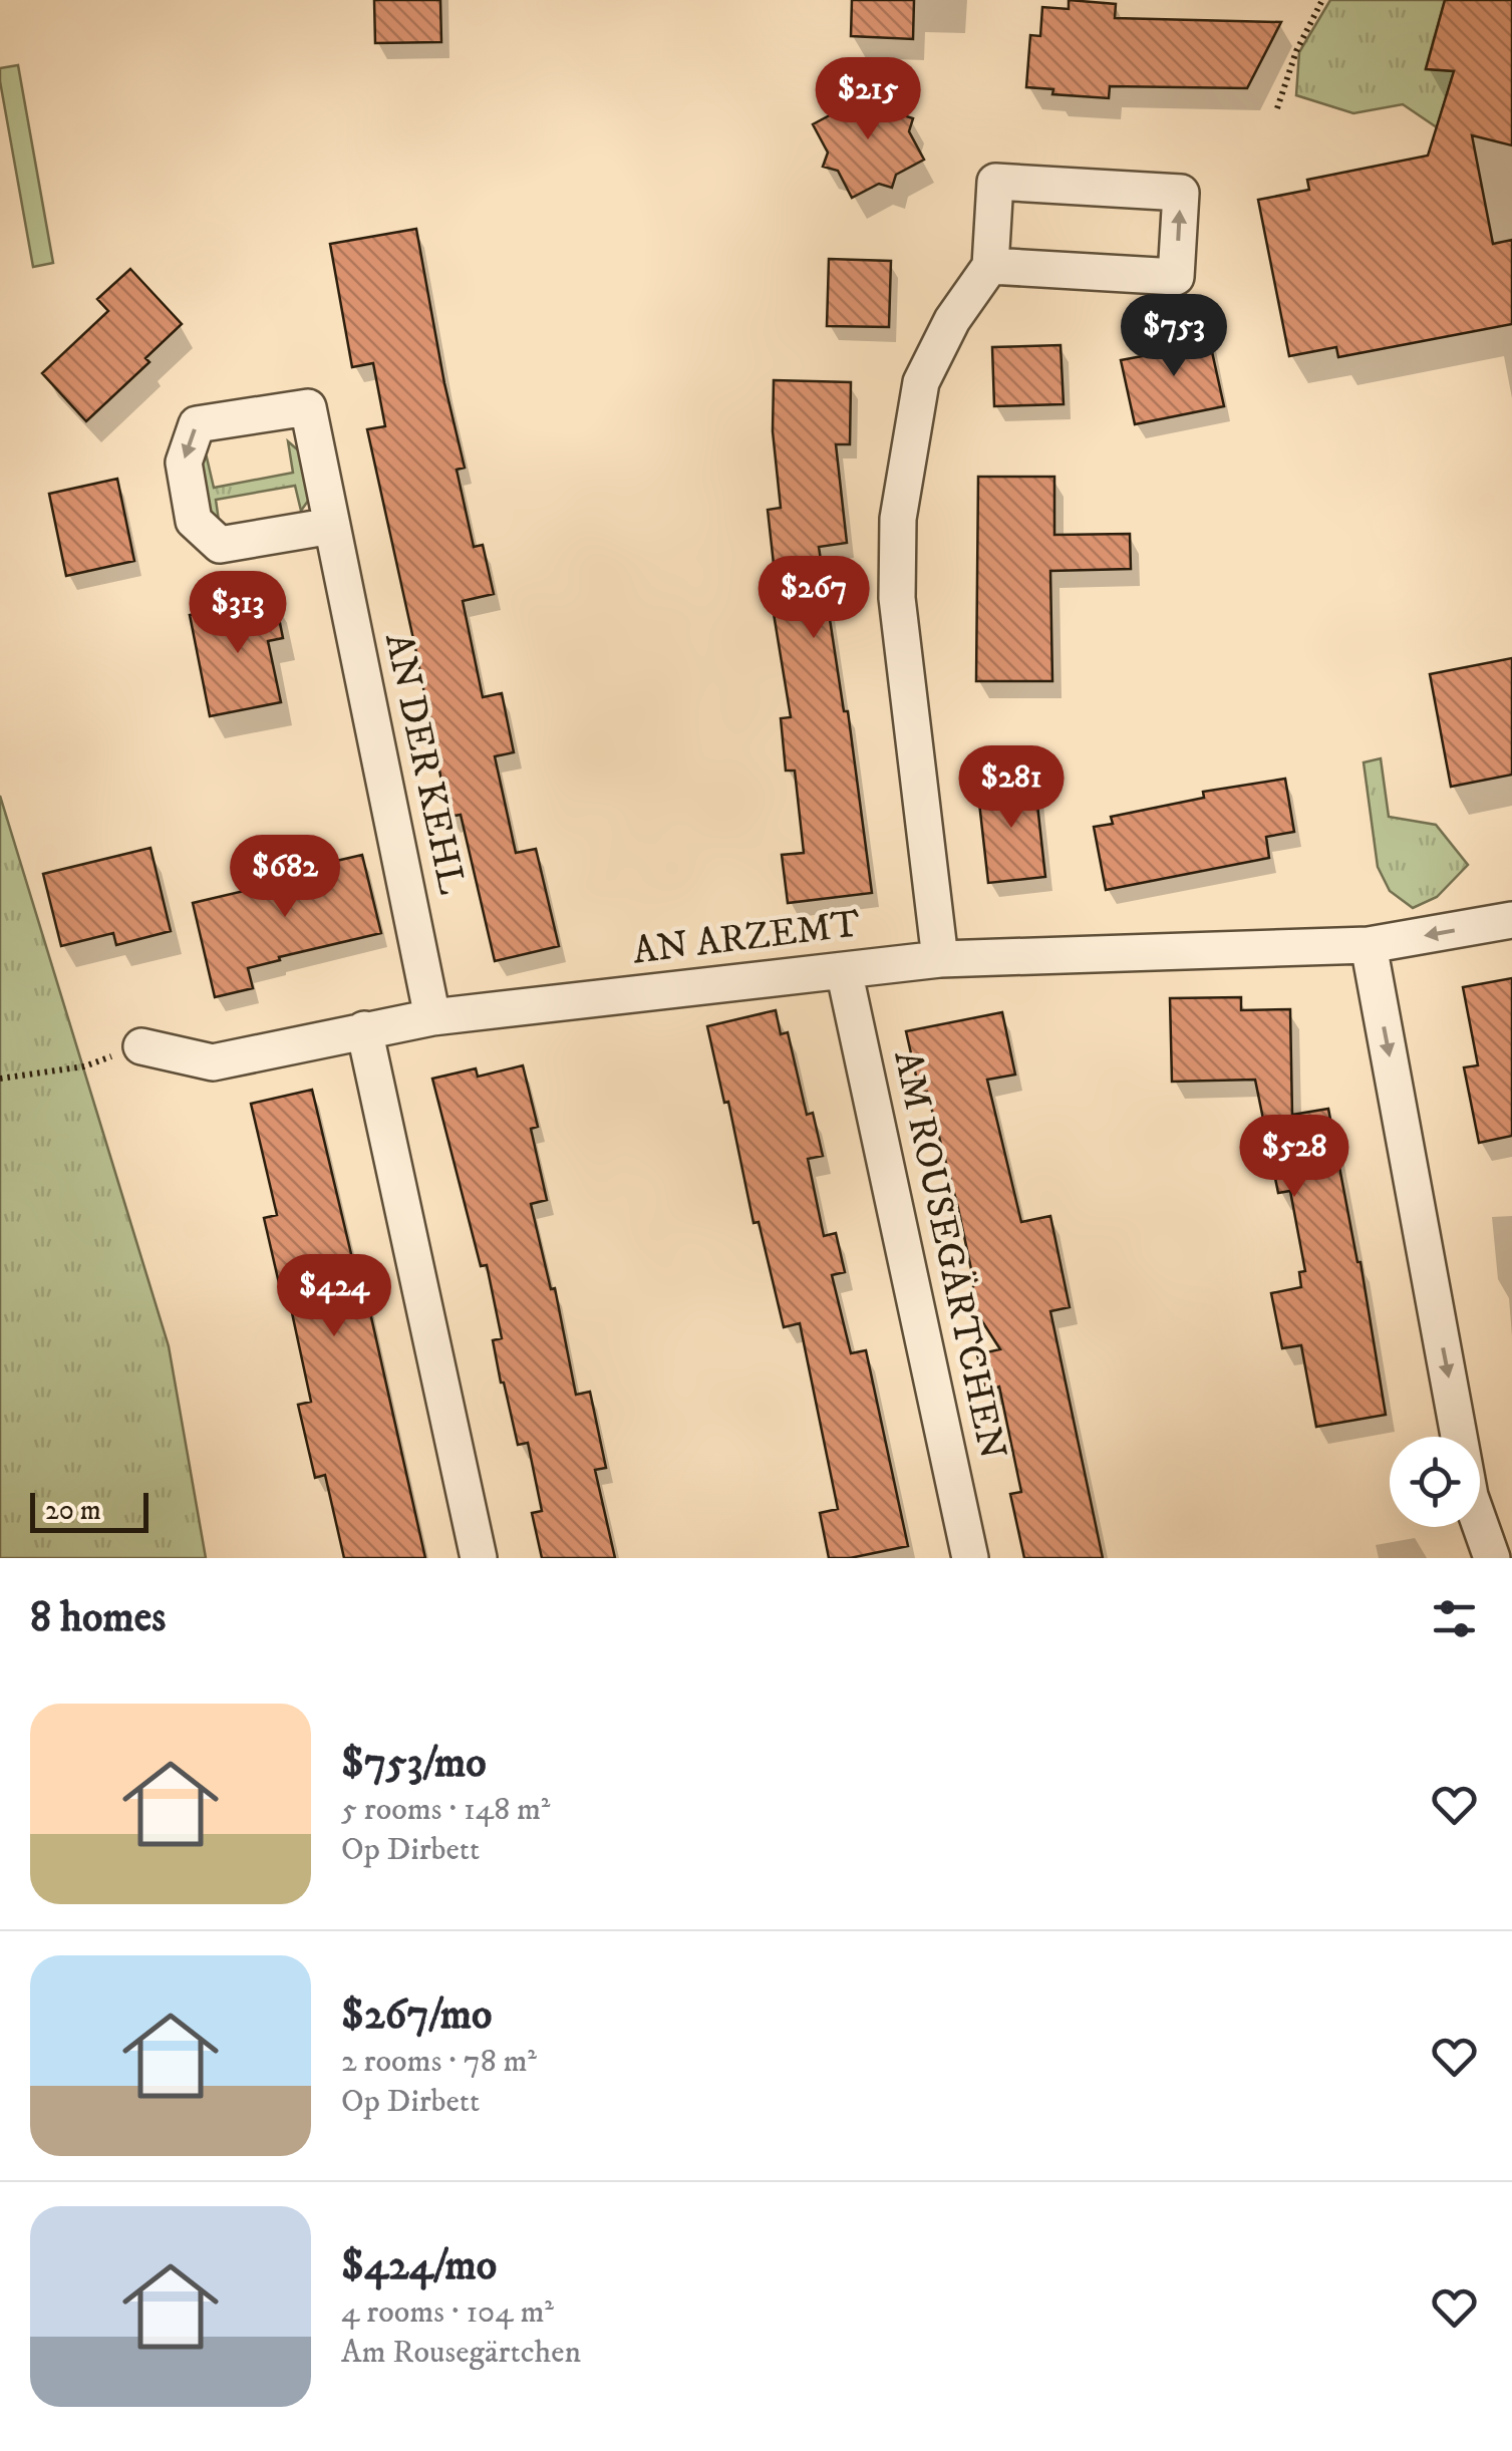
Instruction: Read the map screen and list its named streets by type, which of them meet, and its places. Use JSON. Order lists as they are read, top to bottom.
{
  "streets": {
    "street": ["AN DER KEHL", "AN ARZEMT", "AM ROUSEGÄRTCHEN"]
  },
  "crossings": [
    ["AN DER KEHL", "AN ARZEMT"],
    ["AN ARZEMT", "AM ROUSEGÄRTCHEN"]
  ],
  "scale_bar": "20 m",
  "page": {
    "price": [
      "$215",
      "$753",
      "$267",
      "$313",
      "$281",
      "$682",
      "$528",
      "$424"
    ],
    "scale": "20 m",
    "heading": "8 homes",
    "list": [
      {
        "name": "$753/mo",
        "note": "5 rooms · 148 m² · Op Dirbett"
      },
      {
        "name": "$267/mo",
        "note": "2 rooms · 78 m² · Op Dirbett"
      },
      {
        "name": "$424/mo",
        "note": "4 rooms · 104 m² · Am Rousegärtchen"
      }
    ]
  }
}
